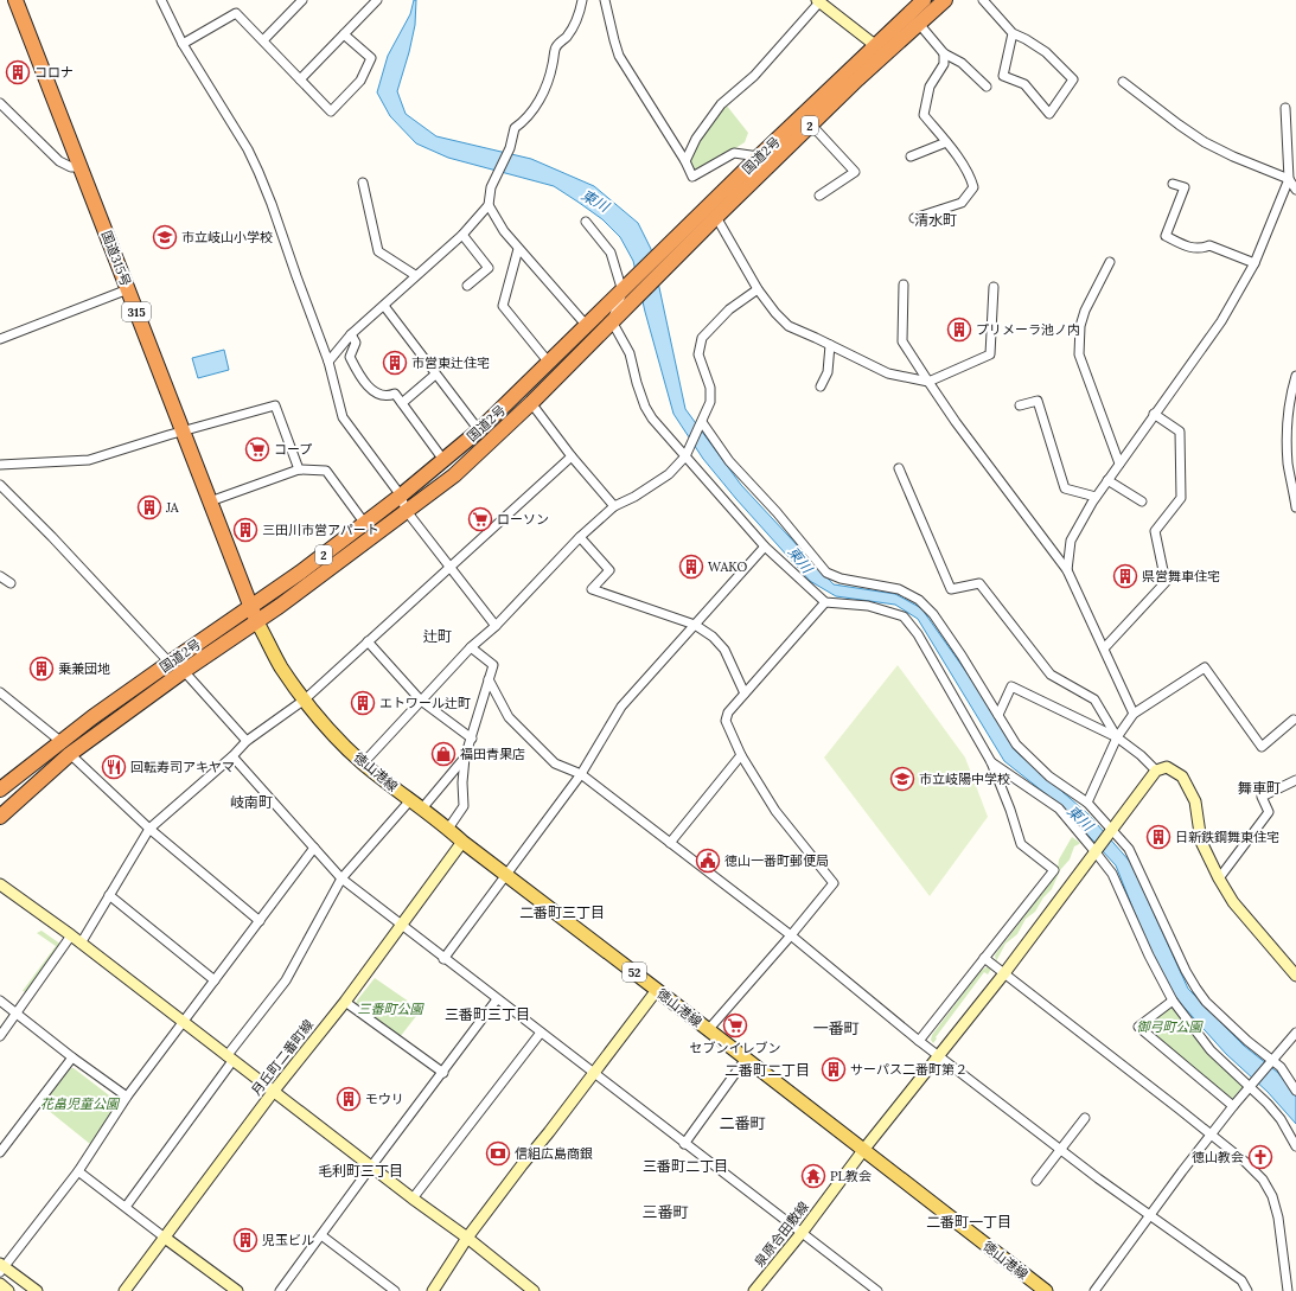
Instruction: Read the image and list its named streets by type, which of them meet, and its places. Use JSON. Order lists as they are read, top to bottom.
{
  "streets": {
    "highway": [
      "2",
      "国道2号",
      "国道315号",
      "315"
    ],
    "main road": ["徳山港線", "52"],
    "street": ["月丘町二番町線", "泉原合田敷線"]
  },
  "crossings": [
    ["国道2号", "国道315号"],
    ["国道2号", "徳山港線"],
    ["国道315号", "徳山港線"],
    ["徳山港線", "月丘町二番町線"],
    ["徳山港線", "泉原合田敷線"]
  ],
  "districts": [
    "清水町",
    "辻町",
    "舞車町",
    "岐南町",
    "二番町三丁目",
    "三番町三丁目",
    "一番町",
    "二番町二丁目",
    "二番町",
    "三番町二丁目",
    "毛利町三丁目",
    "三番町",
    "二番町一丁目"
  ],
  "water": ["東川"],
  "parks": ["三番町公園", "御弓町公園", "花畠児童公園"],
  "places": {
    "building": [
      "コロナ",
      "プリメーラ池ノ内",
      "市営東辻住宅",
      "JA",
      "三田川市営アパート",
      "WAKO",
      "県営舞車住宅",
      "乗兼団地",
      "エトワール辻町",
      "日新鉄鋼舞東住宅",
      "サーパス二番町第２",
      "モウリ",
      "児玉ビル"
    ],
    "school or university": ["市立岐山小学校", "市立岐陽中学校"],
    "supermarket": ["コープ", "ローソン", "セブンイレブン"],
    "shop": ["福田青果店"],
    "restaurant": ["回転寿司アキヤマ"],
    "public building": ["徳山一番町郵便局"],
    "bank": ["信組広島商銀"],
    "church": ["徳山教会"],
    "temple": ["PL教会"]
  }
}
